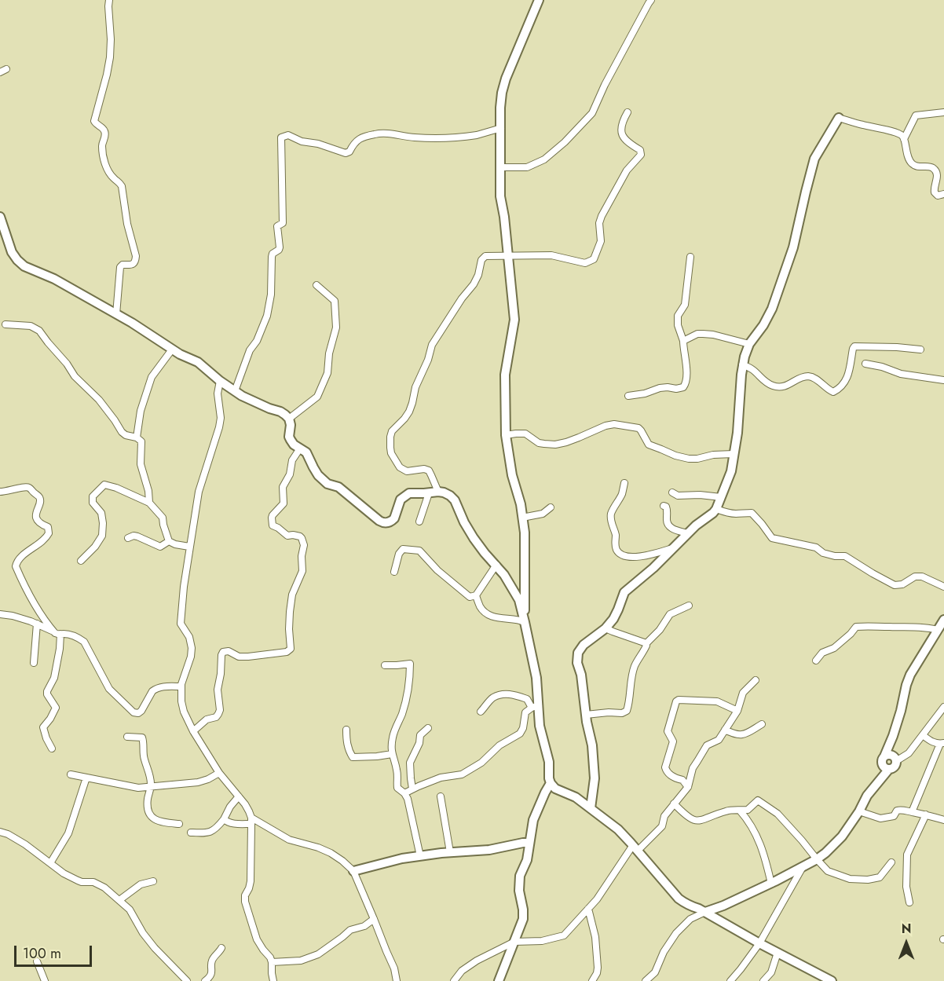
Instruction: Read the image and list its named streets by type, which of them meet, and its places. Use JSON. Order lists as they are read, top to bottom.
{
  "scale_bar": "100 m",
  "north": "top"
}
